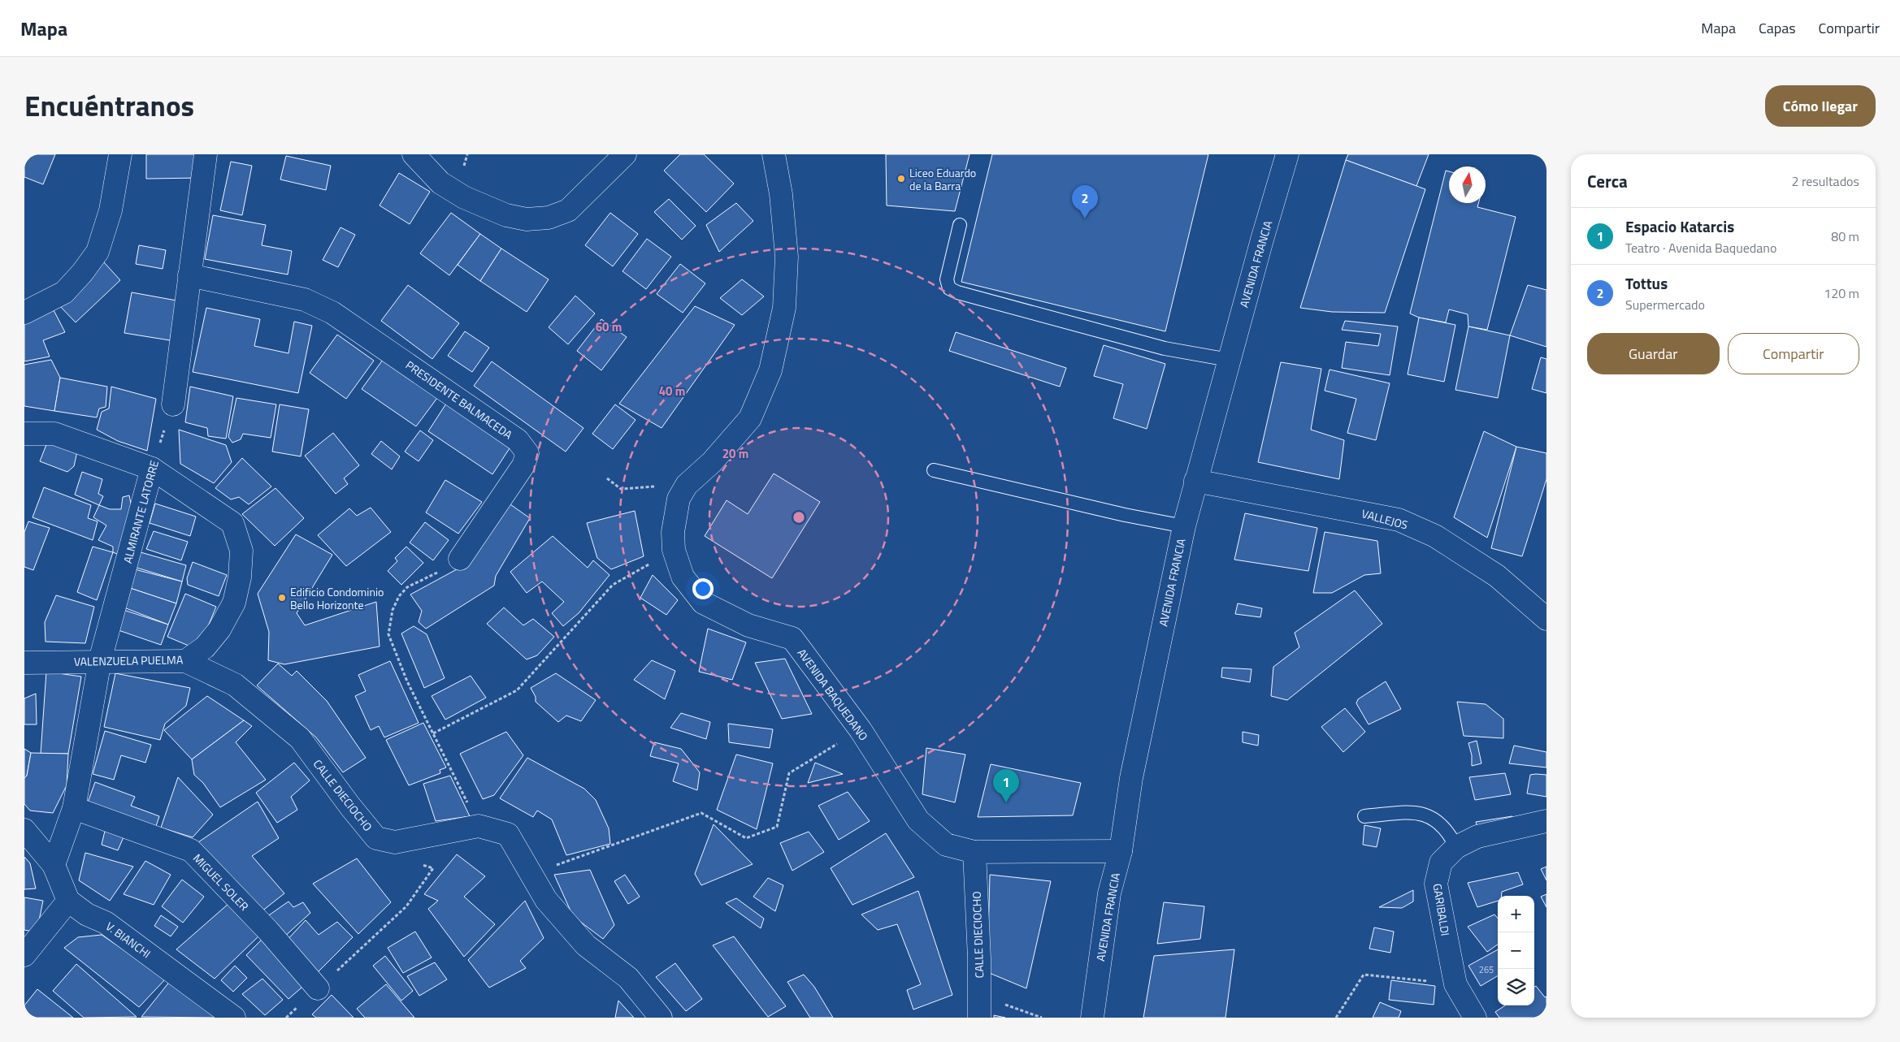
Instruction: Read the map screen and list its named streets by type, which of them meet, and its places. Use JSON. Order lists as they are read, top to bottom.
{
  "streets": {
    "street": [
      "AVENIDA FRANCIA",
      "PRESIDENTE BALMACEDA",
      "ALMIRANTE LATORRE",
      "VALLEJOS",
      "VALENZUELA PUELMA",
      "AVENIDA BAQUEDANO",
      "CALLE DIECIOCHO",
      "MIGUEL SOLER",
      "GARIBALDI",
      "V. BIANCHI"
    ]
  },
  "crossings": [
    ["AVENIDA FRANCIA", "VALLEJOS"],
    ["AVENIDA FRANCIA", "AVENIDA BAQUEDANO"],
    ["ALMIRANTE LATORRE", "VALENZUELA PUELMA"],
    ["ALMIRANTE LATORRE", "MIGUEL SOLER"],
    ["VALENZUELA PUELMA", "CALLE DIECIOCHO"],
    ["AVENIDA BAQUEDANO", "CALLE DIECIOCHO"]
  ],
  "places": ["Liceo Eduardo de la Barra", "Edificio Condominio Bello Horizonte"],
  "house_numbers": ["265"],
  "north": "top",
  "page": {
    "header": "Mapa",
    "nav": ["Mapa", "Capas", "Compartir"],
    "title": "Encuéntranos",
    "buttons": [
      "Cómo llegar",
      ["Guardar", "Compartir"]
    ],
    "heading": ["Cerca", "2 resultados"],
    "pins": ["2", "1"],
    "list": [
      {
        "mark": "1",
        "name": "Espacio Katarcis",
        "note": "Teatro · Avenida Baquedano",
        "value": "80 m"
      },
      {
        "mark": "2",
        "name": "Tottus",
        "note": "Supermercado",
        "value": "120 m"
      }
    ],
    "map_buttons": ["+", "−"]
  },
  "rings": ["60 m", "40 m", "20 m"]
}
